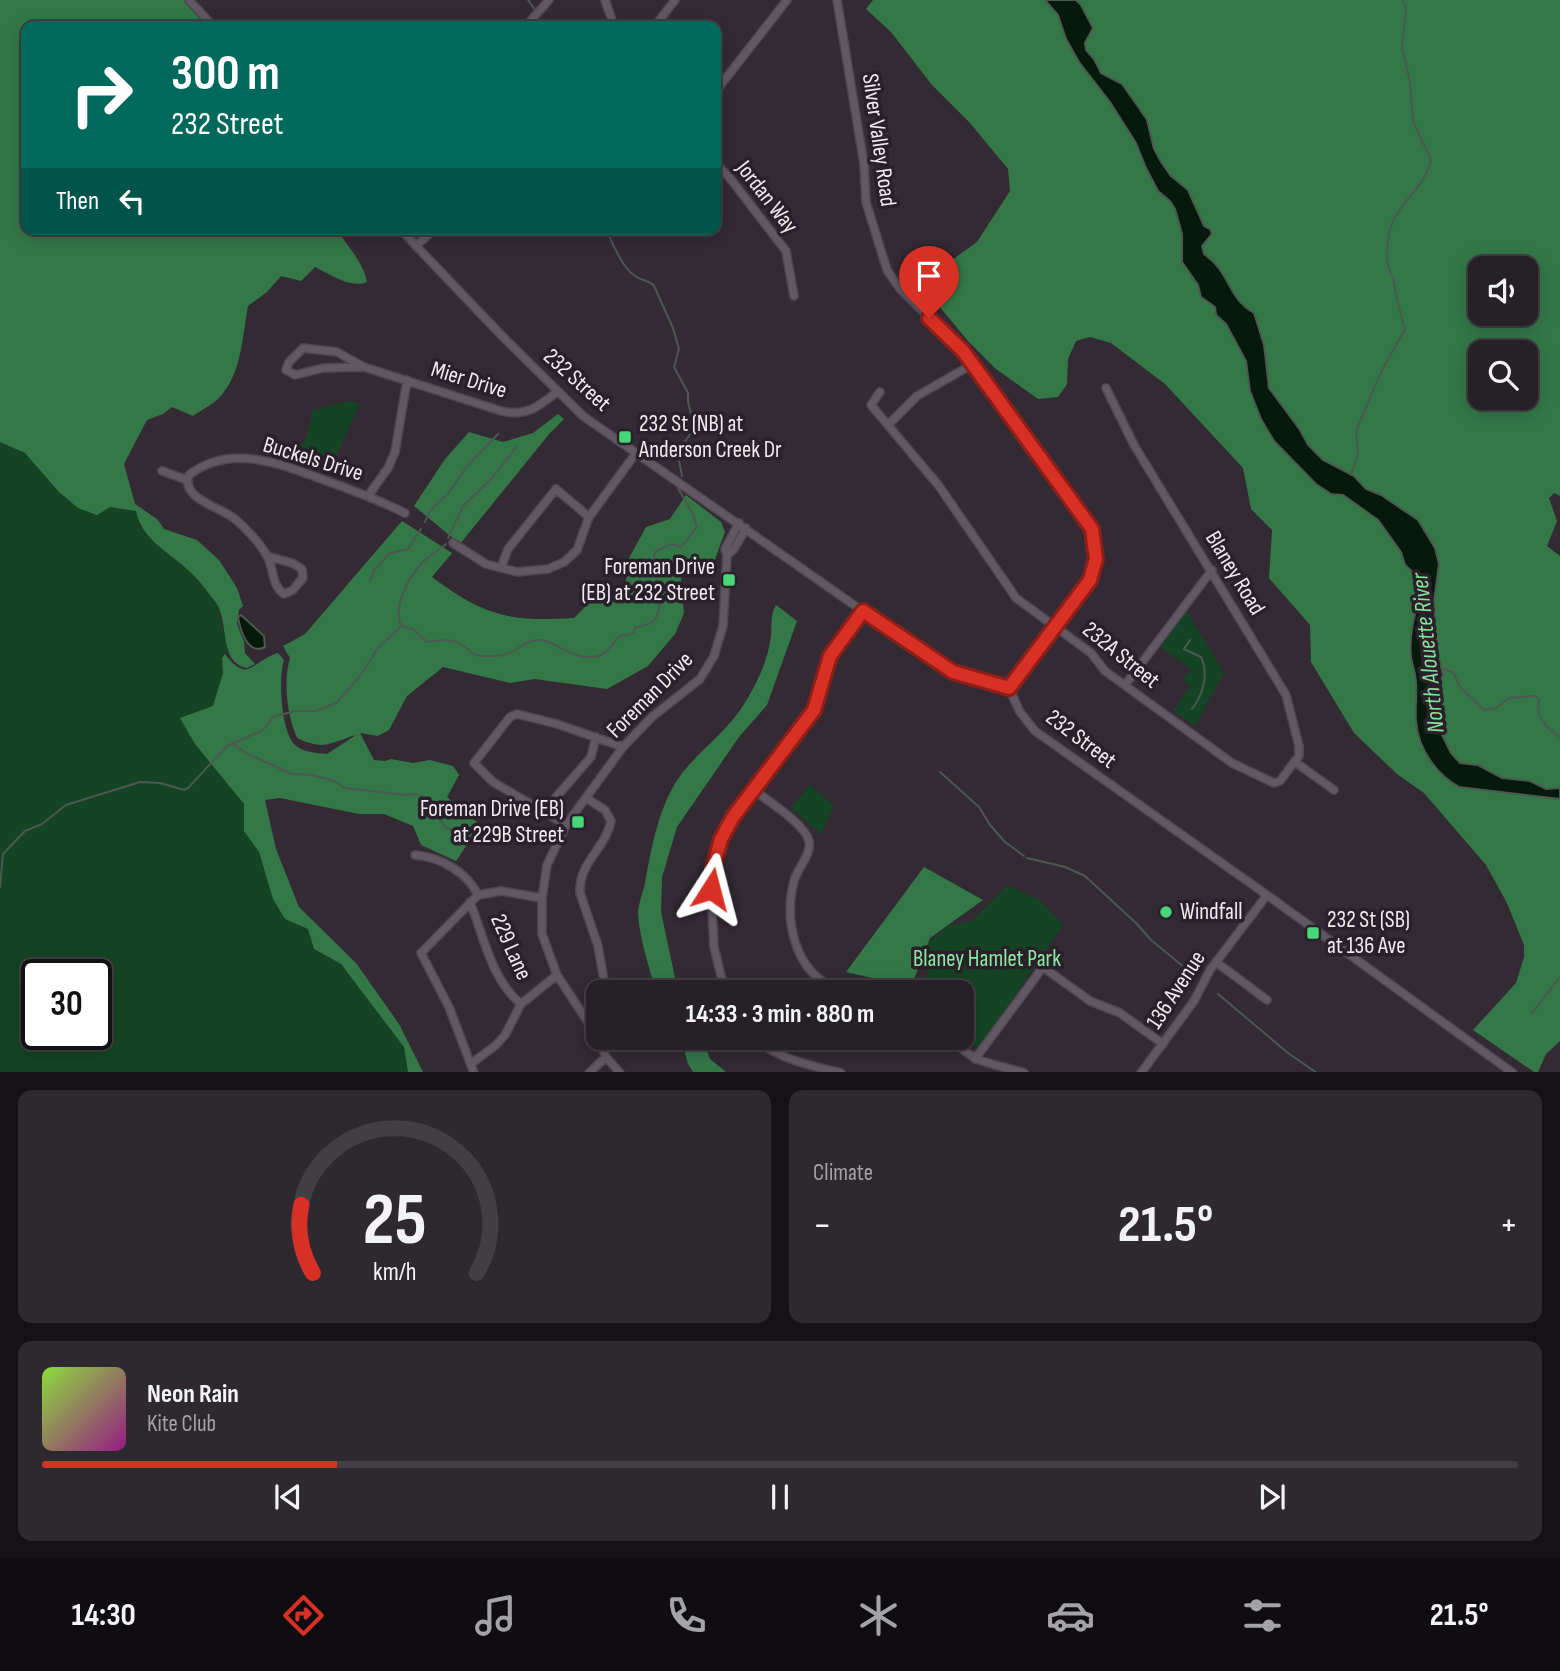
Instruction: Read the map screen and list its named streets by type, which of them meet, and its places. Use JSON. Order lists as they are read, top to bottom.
{
  "streets": {
    "street": [
      "Silver Valley Road",
      "Jordan Way",
      "Mier Drive",
      "232 Street",
      "Buckels Drive",
      "Blaney Road",
      "232A Street",
      "Foreman Drive",
      "229 Lane",
      "136 Avenue"
    ]
  },
  "crossings": [
    ["Silver Valley Road", "232 Street"],
    ["Silver Valley Road", "232A Street"],
    ["Mier Drive", "232 Street"],
    ["232 Street", "Foreman Drive"],
    ["232 Street", "136 Avenue"],
    ["Blaney Road", "232A Street"]
  ],
  "water": ["North Alouette River"],
  "parks": ["Blaney Hamlet Park"],
  "places": {
    "transit": [
      "232 St (NB) at Anderson Creek Dr",
      "Foreman Drive (EB) at 232 Street",
      "Foreman Drive (EB) at 229B Street",
      "232 St (SB) at 136 Ave"
    ],
    "other": ["Windfall"]
  },
  "page": {
    "turn": ["300 m", "232 Street"],
    "then": "Then",
    "limit": "30",
    "trip": "14:33 · 3 min · 880 m",
    "tile": "Climate",
    "heat": ["−", "21.5°", "+"],
    "song": ["Neon Rain", "Kite Club"],
    "tabs": ["14:30", "21.5°"],
    "gauge": ["25", "km/h"]
  }
}
